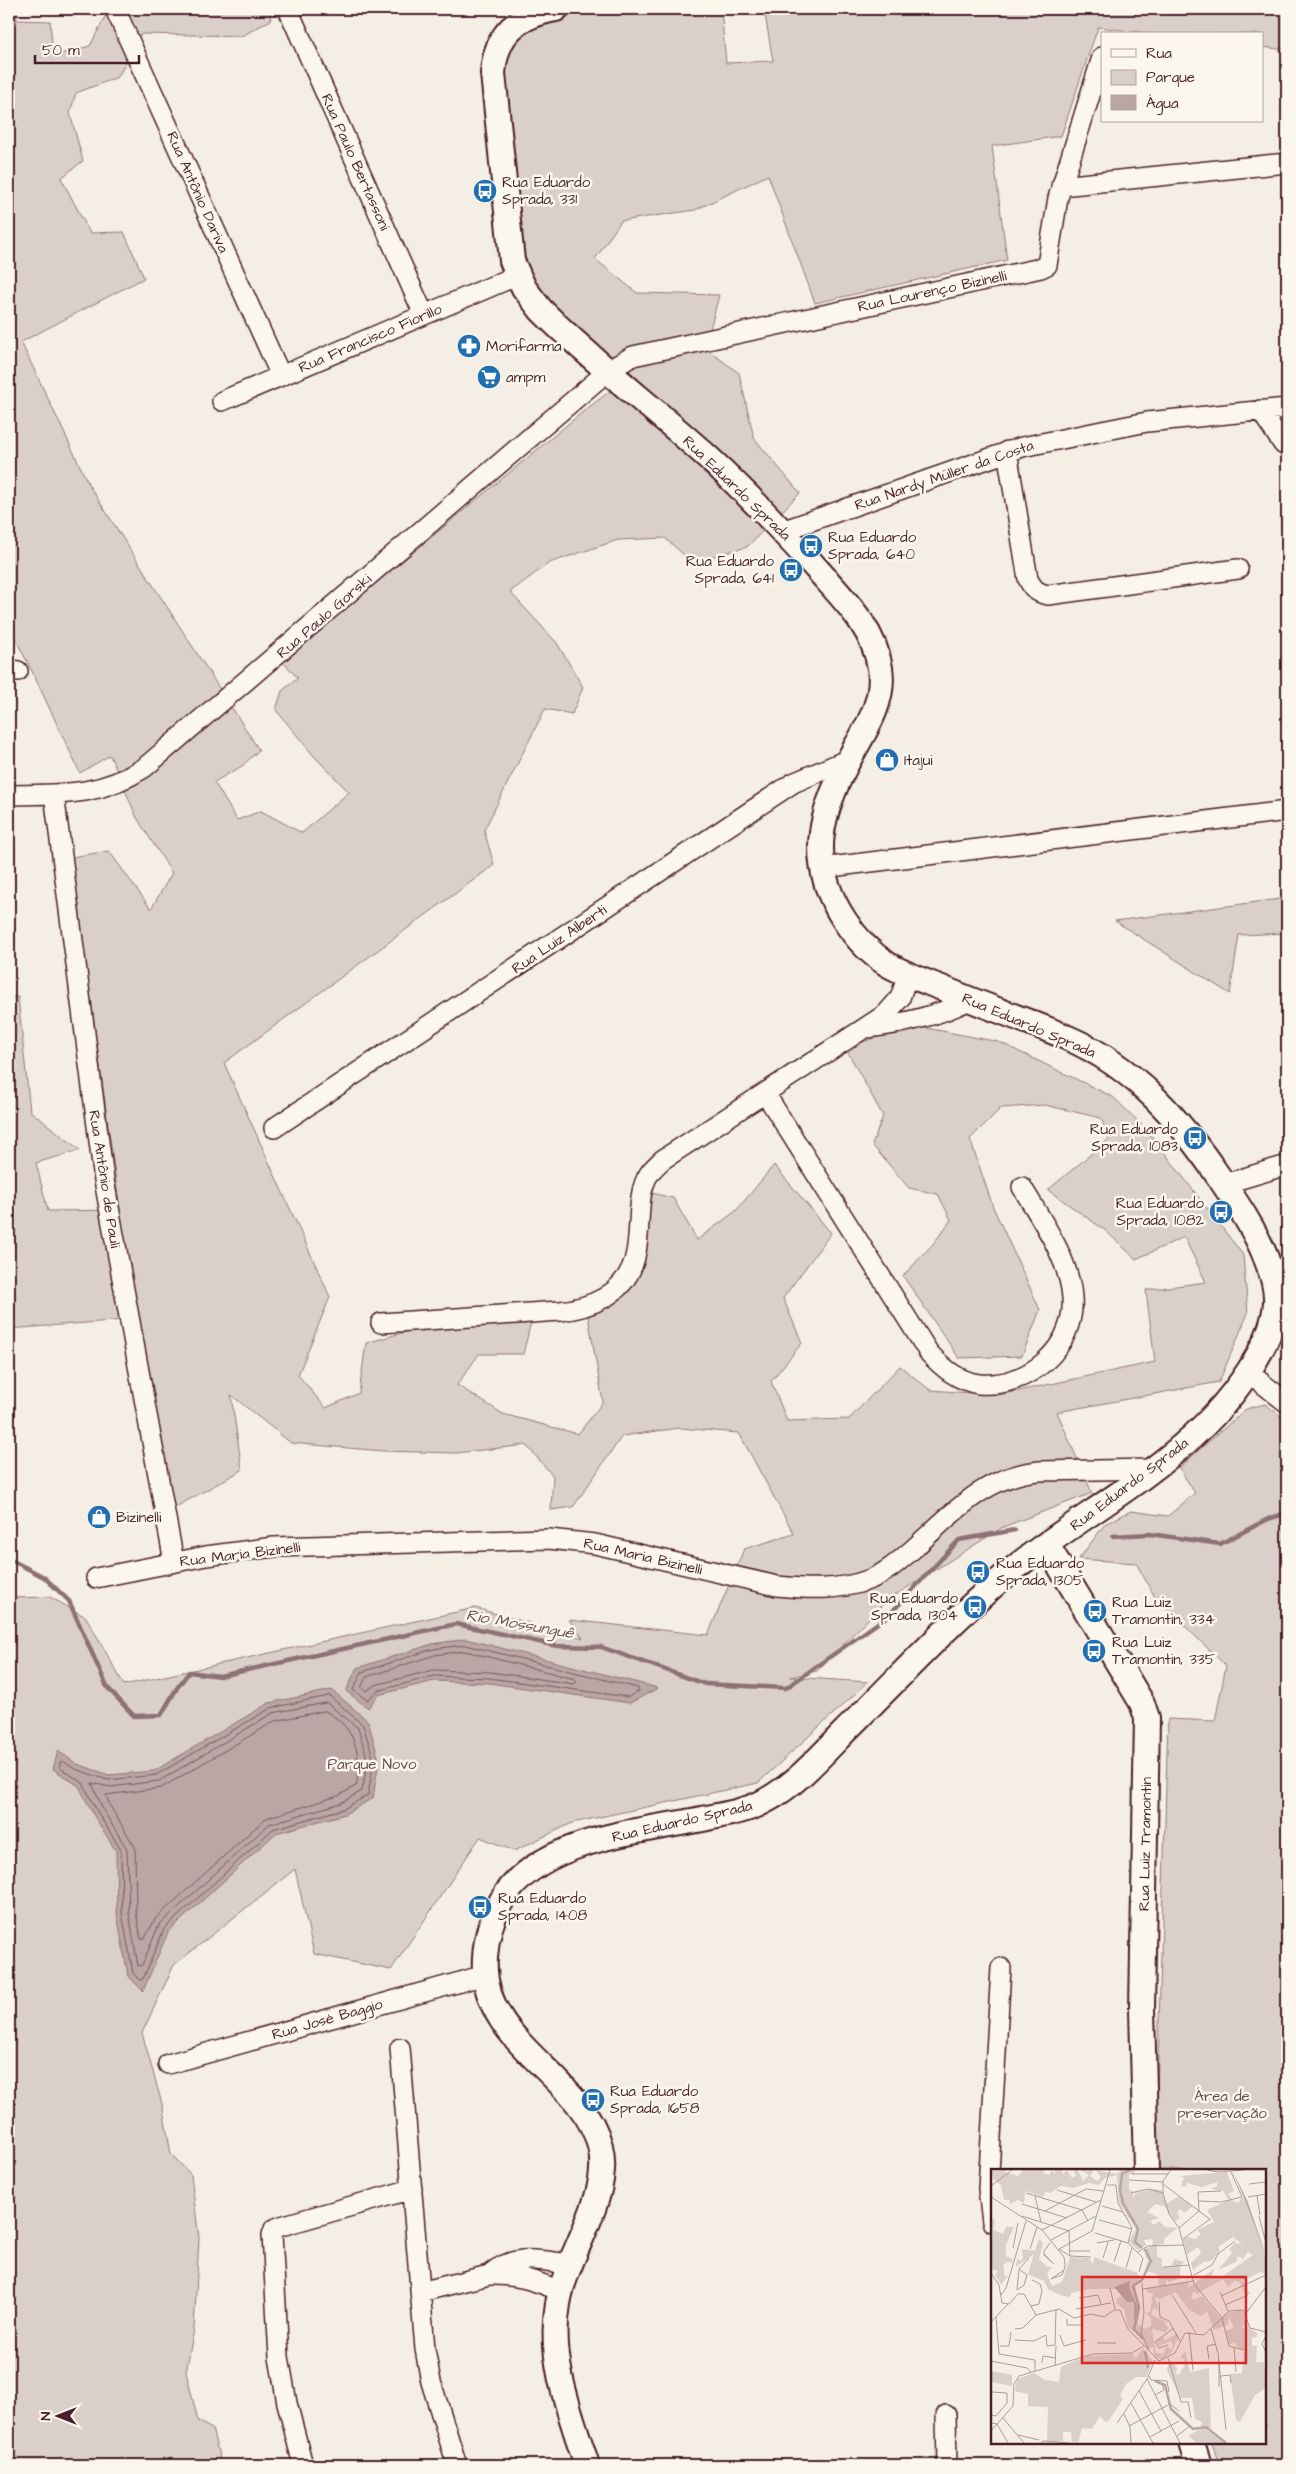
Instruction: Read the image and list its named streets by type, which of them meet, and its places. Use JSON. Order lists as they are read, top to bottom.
{
  "streets": {
    "main road": ["Rua Eduardo Sprada", "Rua Luiz Tramontin"],
    "street": [
      "Rua Paulo Bertassoni",
      "Rua Antônio Dariva",
      "Rua Lourenço Bizinelli",
      "Rua Francisco Fiorillo",
      "Rua Nardy Müller da Costa",
      "Rua Paulo Gorski",
      "Rua Luiz Alberti",
      "Rua Antônio de Pauli",
      "Rua Maria Bizinelli",
      "Rua José Baggio"
    ]
  },
  "crossings": [
    ["Rua Paulo Bertassoni", "Rua Francisco Fiorillo"],
    ["Rua Antônio Dariva", "Rua Francisco Fiorillo"],
    ["Rua Lourenço Bizinelli", "Rua Eduardo Sprada"],
    ["Rua Lourenço Bizinelli", "Rua Paulo Gorski"],
    ["Rua Francisco Fiorillo", "Rua Eduardo Sprada"],
    ["Rua Nardy Müller da Costa", "Rua Eduardo Sprada"],
    ["Rua Eduardo Sprada", "Rua Paulo Gorski"],
    ["Rua Eduardo Sprada", "Rua Luiz Alberti"],
    ["Rua Eduardo Sprada", "Rua Maria Bizinelli"],
    ["Rua Eduardo Sprada", "Rua Luiz Tramontin"],
    ["Rua Eduardo Sprada", "Rua José Baggio"],
    ["Rua Paulo Gorski", "Rua Antônio de Pauli"],
    ["Rua Antônio de Pauli", "Rua Maria Bizinelli"]
  ],
  "water": ["Rio Mossunguê"],
  "parks": ["Parque Novo", "Área de preservação"],
  "places": {
    "bus stop": [
      "Rua Eduardo Sprada, 331",
      "Rua Eduardo Sprada, 640",
      "Rua Eduardo Sprada, 641",
      "Rua Eduardo Sprada, 1083",
      "Rua Eduardo Sprada, 1082",
      "Rua Eduardo Sprada, 1305",
      "Rua Eduardo Sprada, 1304",
      "Rua Luiz Tramontin, 334",
      "Rua Luiz Tramontin, 335",
      "Rua Eduardo Sprada, 1408",
      "Rua Eduardo Sprada, 1658"
    ],
    "pharmacy": ["Morifarma"],
    "supermarket": ["ampm"],
    "shop": ["Itajui", "Bizinelli"]
  },
  "legend": ["Rua", "Parque", "Água"],
  "scale_bar": "50 m",
  "north": "left"
}
